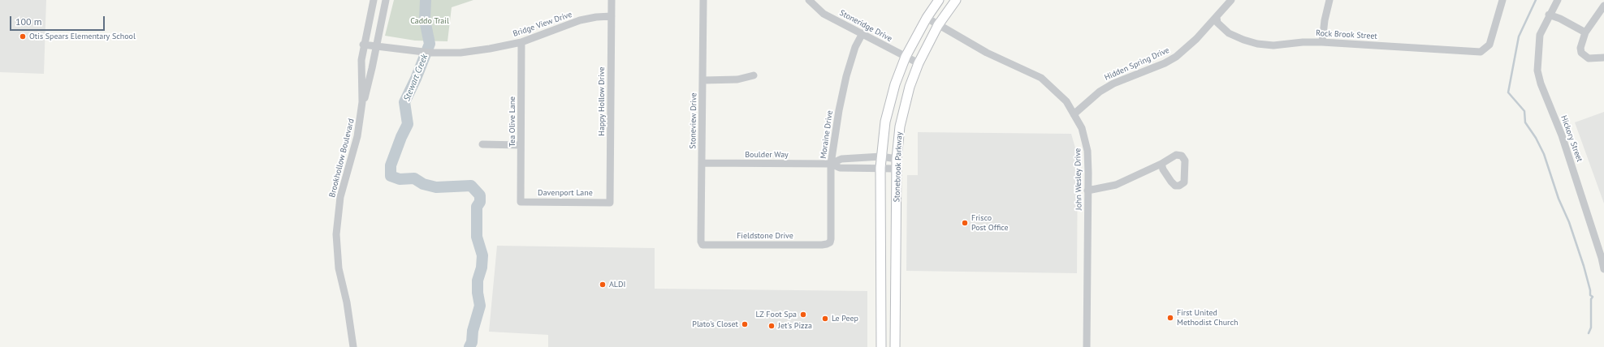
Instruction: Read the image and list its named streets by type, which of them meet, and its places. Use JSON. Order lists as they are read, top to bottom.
{
  "streets": {
    "main road": ["Stonebrook Parkway"],
    "street": [
      "Bridge View Drive",
      "Stoneridge Drive",
      "Rock Brook Street",
      "Hidden Spring Drive",
      "Happy Hollow Drive",
      "Stoneview Drive",
      "Tea Olive Lane",
      "Moraine Drive",
      "Hickory Street",
      "Boulder Way",
      "Brookhollow Boulevard",
      "John Wesley Drive",
      "Davenport Lane",
      "Fieldstone Drive"
    ]
  },
  "crossings": [
    ["Bridge View Drive", "Happy Hollow Drive"],
    ["Bridge View Drive", "Tea Olive Lane"],
    ["Bridge View Drive", "Brookhollow Boulevard"],
    ["Stoneridge Drive", "Moraine Drive"],
    ["Stoneridge Drive", "Stonebrook Parkway"],
    ["Rock Brook Street", "Hidden Spring Drive"],
    ["Hidden Spring Drive", "John Wesley Drive"],
    ["Happy Hollow Drive", "Davenport Lane"],
    ["Stoneview Drive", "Boulder Way"],
    ["Stoneview Drive", "Fieldstone Drive"],
    ["Tea Olive Lane", "Davenport Lane"],
    ["Moraine Drive", "Boulder Way"],
    ["Moraine Drive", "Fieldstone Drive"],
    ["Boulder Way", "Stonebrook Parkway"],
    ["Stonebrook Parkway", "John Wesley Drive"]
  ],
  "water": ["Stewart Creek"],
  "parks": ["Caddo Trail"],
  "places": [
    "Otis Spears Elementary School",
    "Frisco Post Office",
    "ALDI",
    "LZ Foot Spa",
    "First United Methodist Church",
    "Le Peep",
    "Plato's Closet",
    "Jet's Pizza"
  ],
  "scale_bar": "100 m"
}
